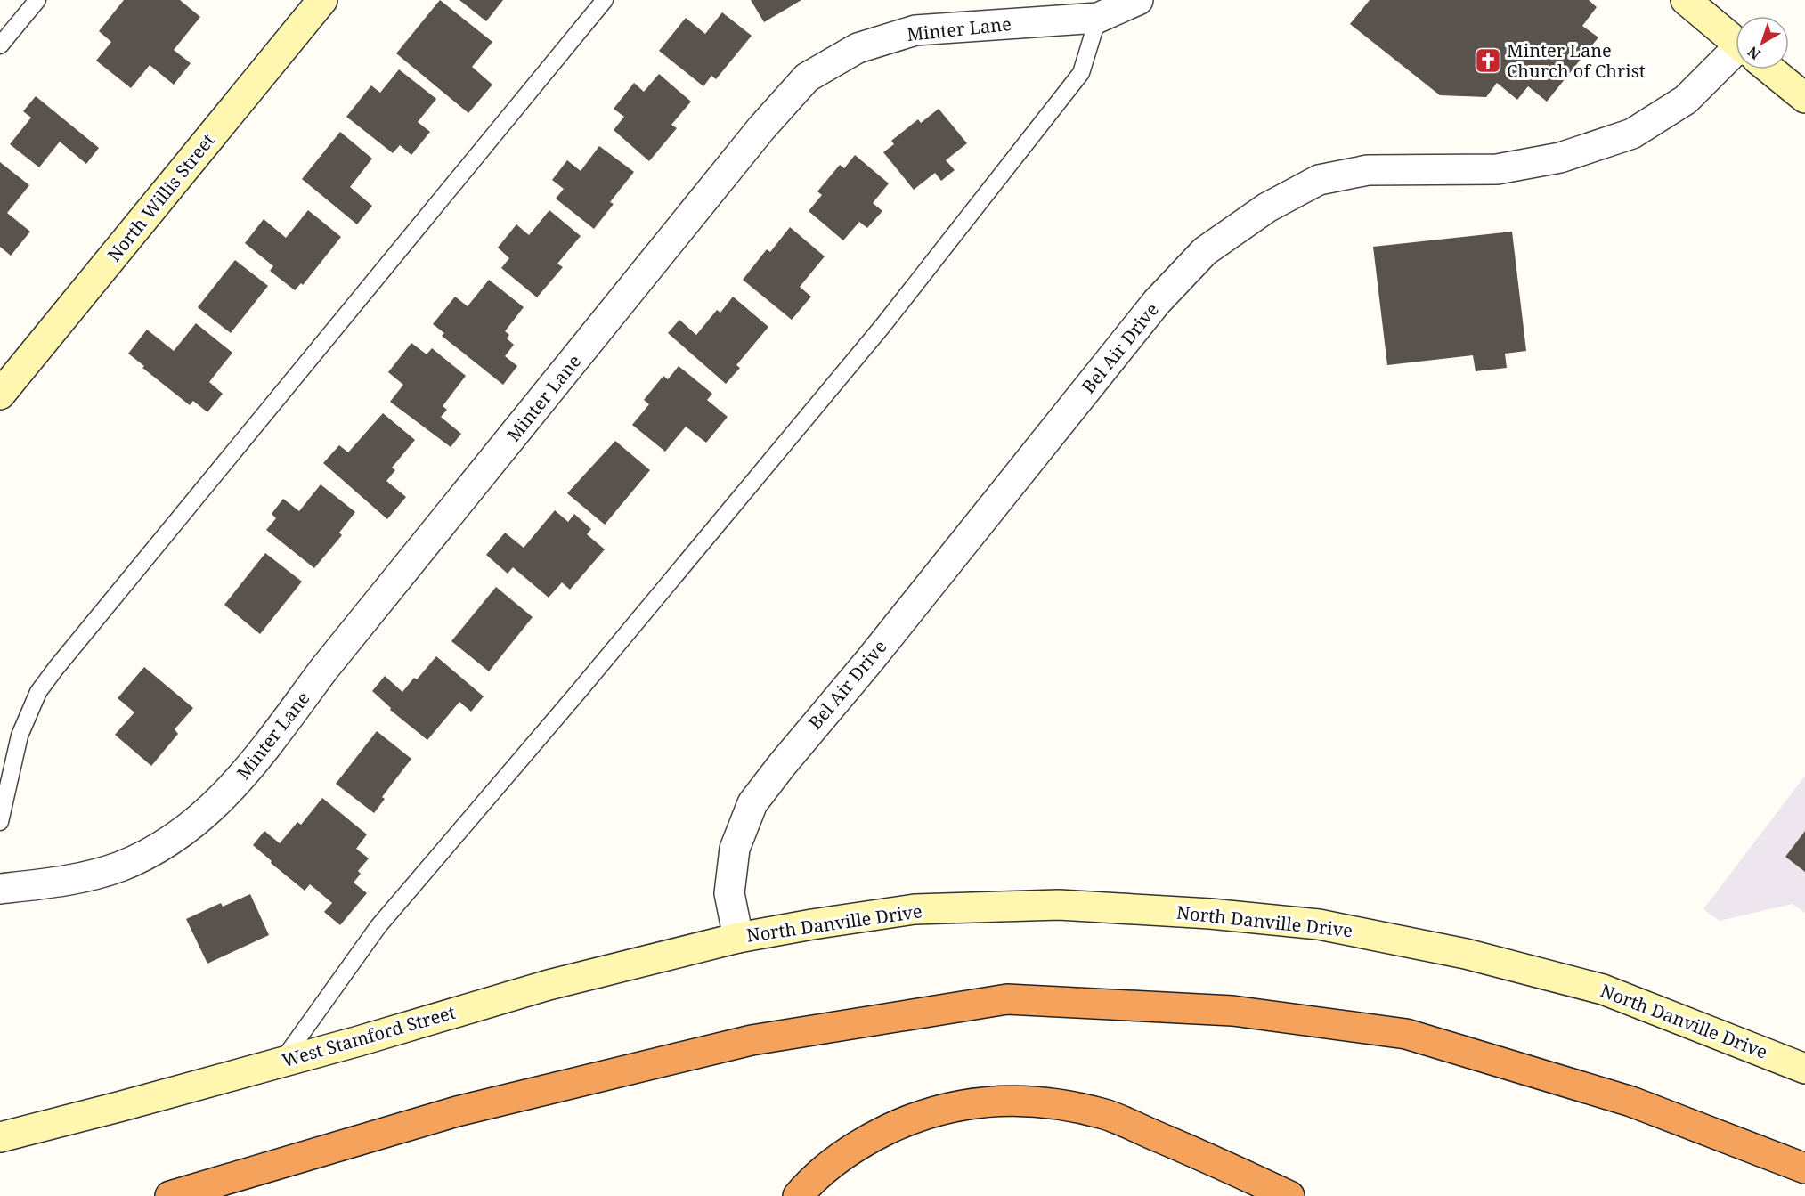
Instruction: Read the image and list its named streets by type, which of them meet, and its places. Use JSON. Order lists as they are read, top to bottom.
{
  "streets": {
    "main road": ["North Willis Street", "North Danville Drive", "West Stamford Street"],
    "street": ["Minter Lane", "Bel Air Drive"]
  },
  "crossings": [
    ["Bel Air Drive", "North Danville Drive"],
    ["Bel Air Drive", "West Stamford Street"],
    ["North Danville Drive", "West Stamford Street"]
  ],
  "places": {
    "church": ["Minter Lane Church of Christ"]
  },
  "north": "bottom left"
}
